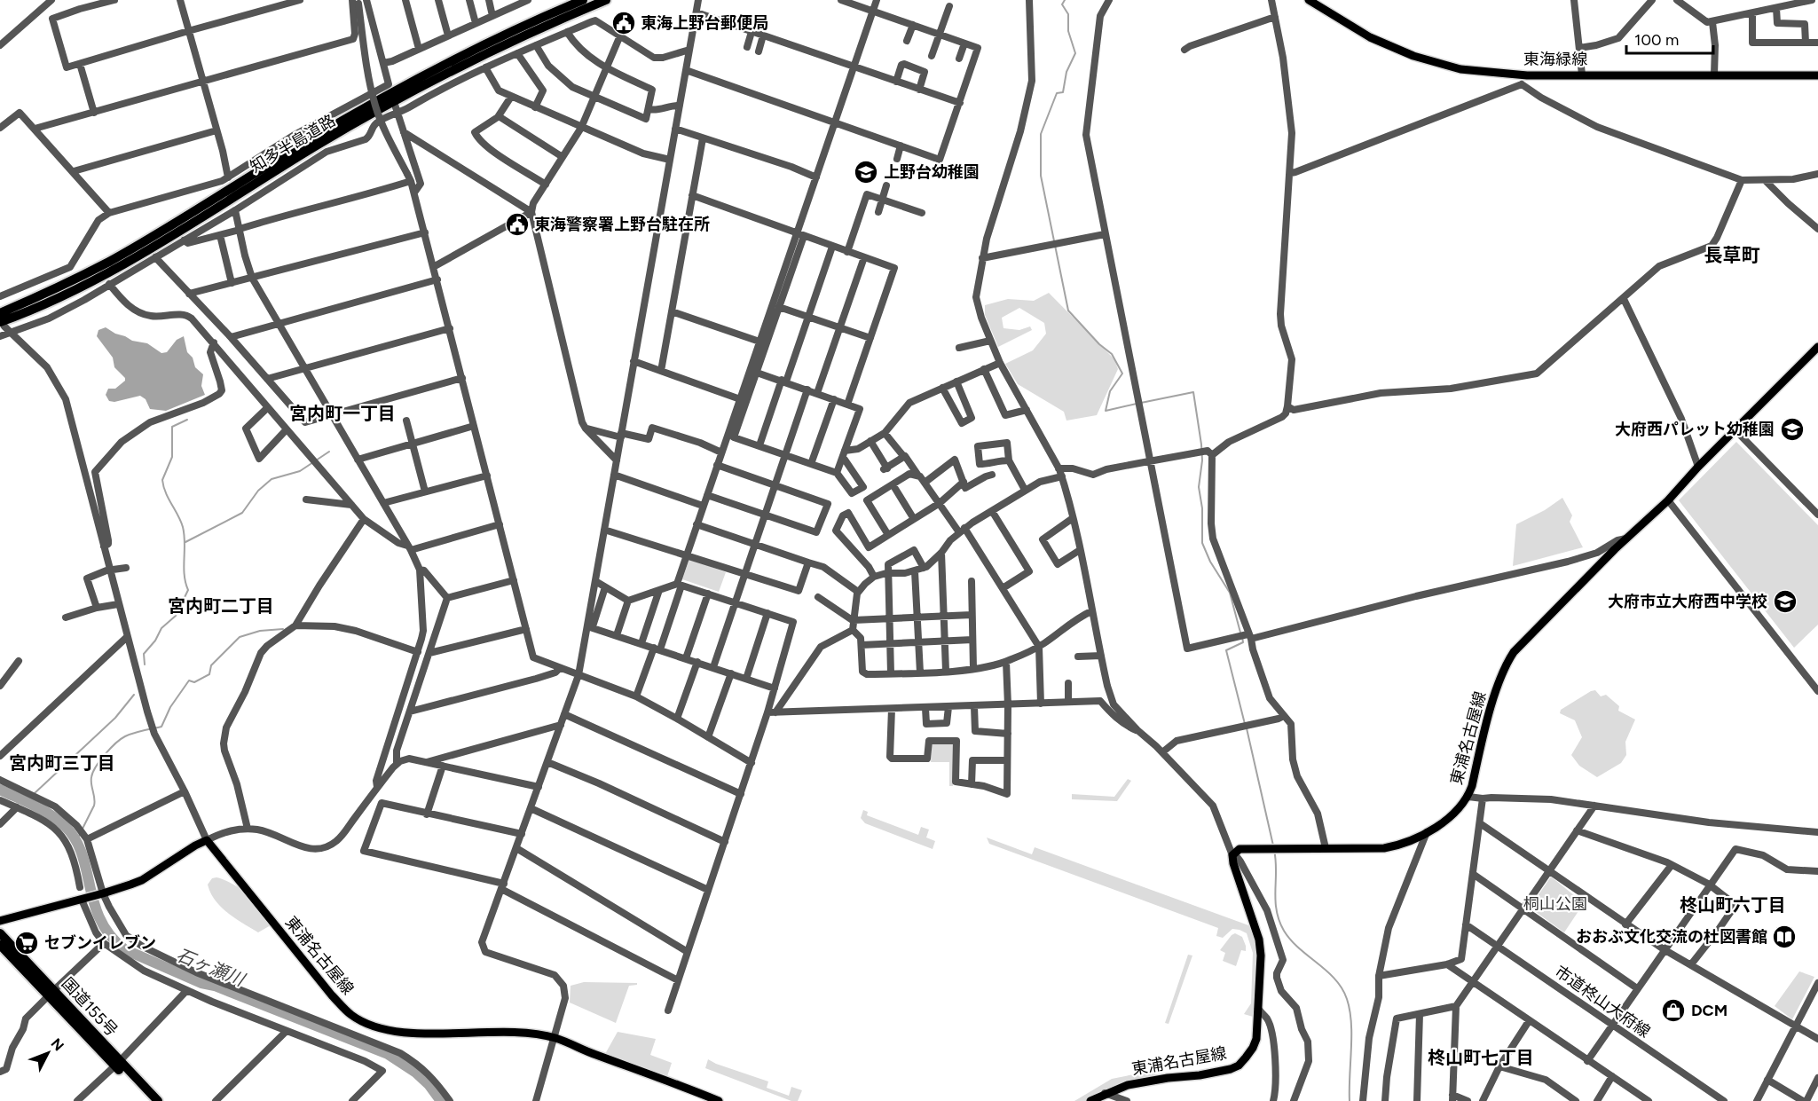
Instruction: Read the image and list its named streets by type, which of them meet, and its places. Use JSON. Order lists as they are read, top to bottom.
{
  "streets": {
    "highway": ["知多半島道路", "国道155号"],
    "main road": ["東海緑線", "東浦名古屋線"],
    "street": ["市道柊山大府線"]
  },
  "districts": [
    "長草町",
    "宮内町一丁目",
    "宮内町二丁目",
    "宮内町三丁目",
    "柊山町六丁目",
    "柊山町七丁目"
  ],
  "water": ["石ヶ瀬川"],
  "parks": ["桐山公園"],
  "places": {
    "public building": ["東海上野台郵便局", "東海警察署上野台駐在所"],
    "school or university": ["上野台幼稚園", "大府西パレット幼稚園", "大府市立大府西中学校"],
    "library": ["おおぶ文化交流の杜図書館"],
    "supermarket": ["セブンイレブン"],
    "shop": ["DCM"]
  },
  "scale_bar": "100 m",
  "north": "top right"
}
